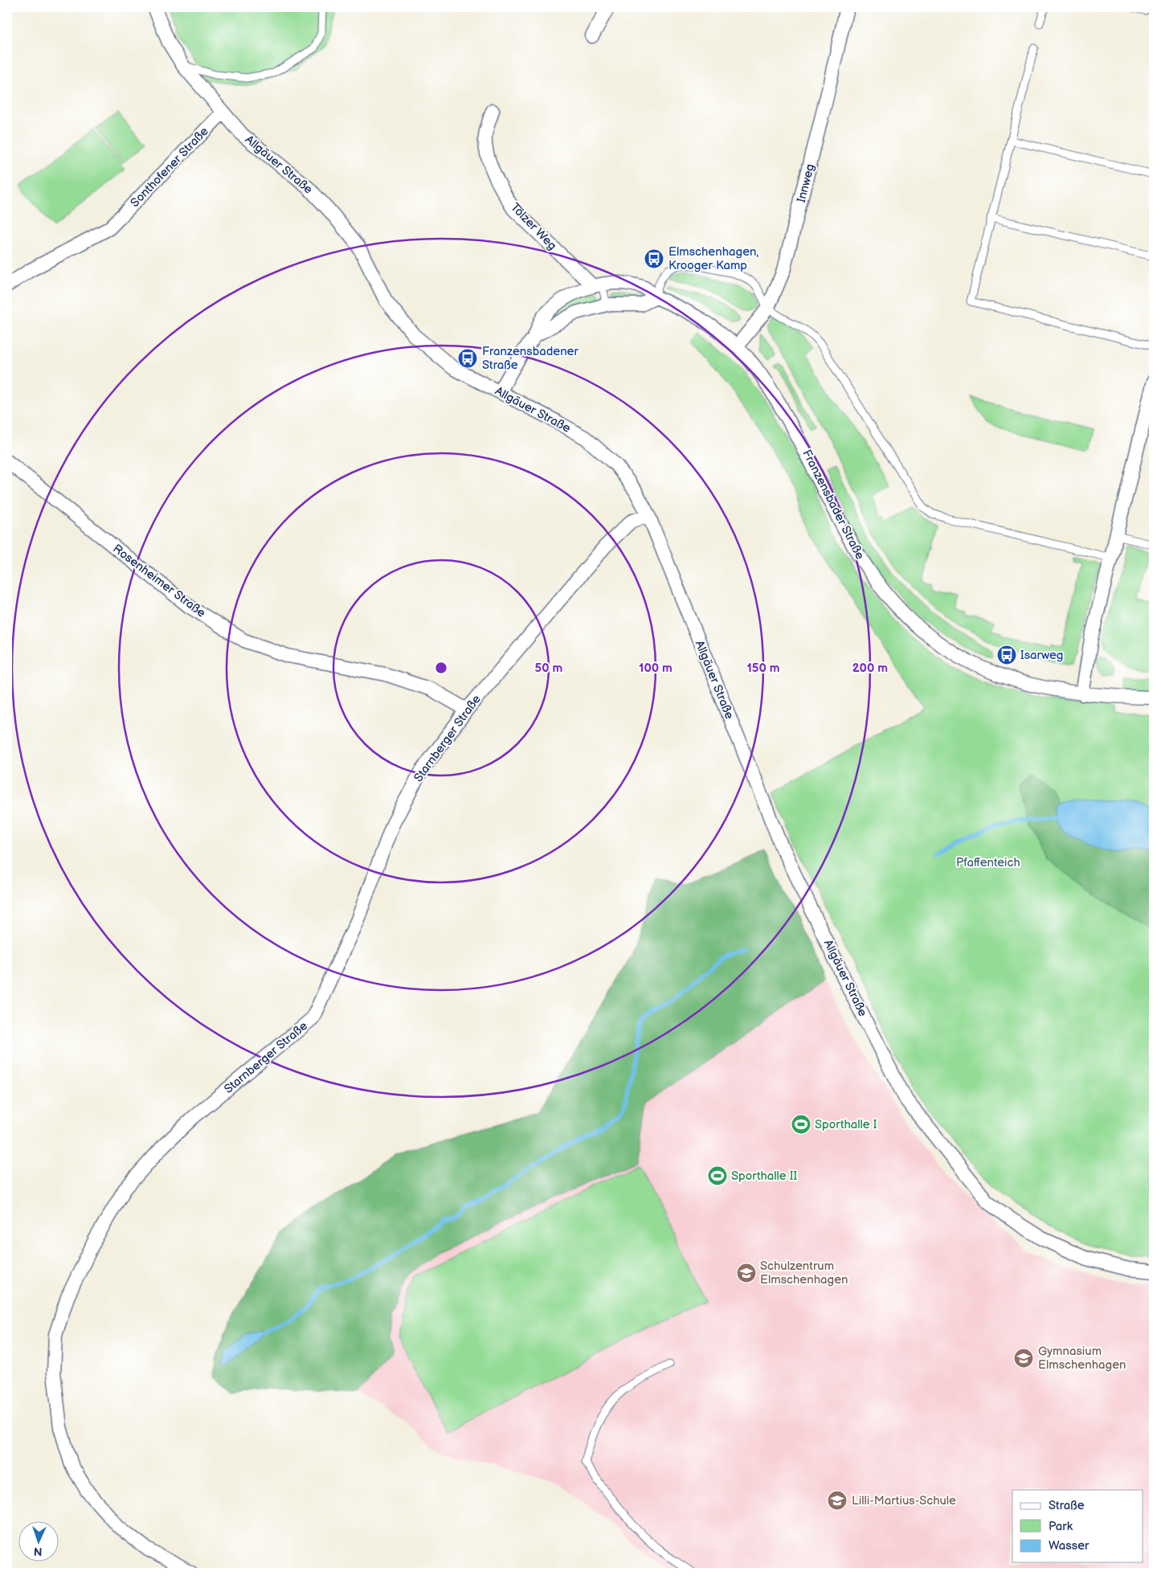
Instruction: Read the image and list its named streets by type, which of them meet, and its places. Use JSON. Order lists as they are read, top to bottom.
{
  "streets": {
    "street": [
      "Allgäuer Straße",
      "Sonthofener Straße",
      "Innweg",
      "Tölzer Weg",
      "Franzensbader Straße",
      "Rosenheimer Straße",
      "Starnberger Straße"
    ]
  },
  "crossings": [
    ["Allgäuer Straße", "Sonthofener Straße"],
    ["Allgäuer Straße", "Franzensbader Straße"],
    ["Allgäuer Straße", "Starnberger Straße"],
    ["Innweg", "Franzensbader Straße"],
    ["Tölzer Weg", "Franzensbader Straße"],
    ["Rosenheimer Straße", "Starnberger Straße"]
  ],
  "parks": ["Pfaffenteich"],
  "places": {
    "bus stop": ["Elmschenhagen, Krooger Kamp", "Franzensbadener Straße", "Isarweg"],
    "sports": ["Sporthalle I", "Sporthalle II"],
    "school or university": ["Schulzentrum Elmschenhagen", "Gymnasium Elmschenhagen", "Lilli-Martius-Schule"]
  },
  "legend": ["Straße", "Park", "Wasser"],
  "north": "bottom",
  "rings": [
    "50 m",
    "100 m",
    "150 m",
    "200 m"
  ]
}
